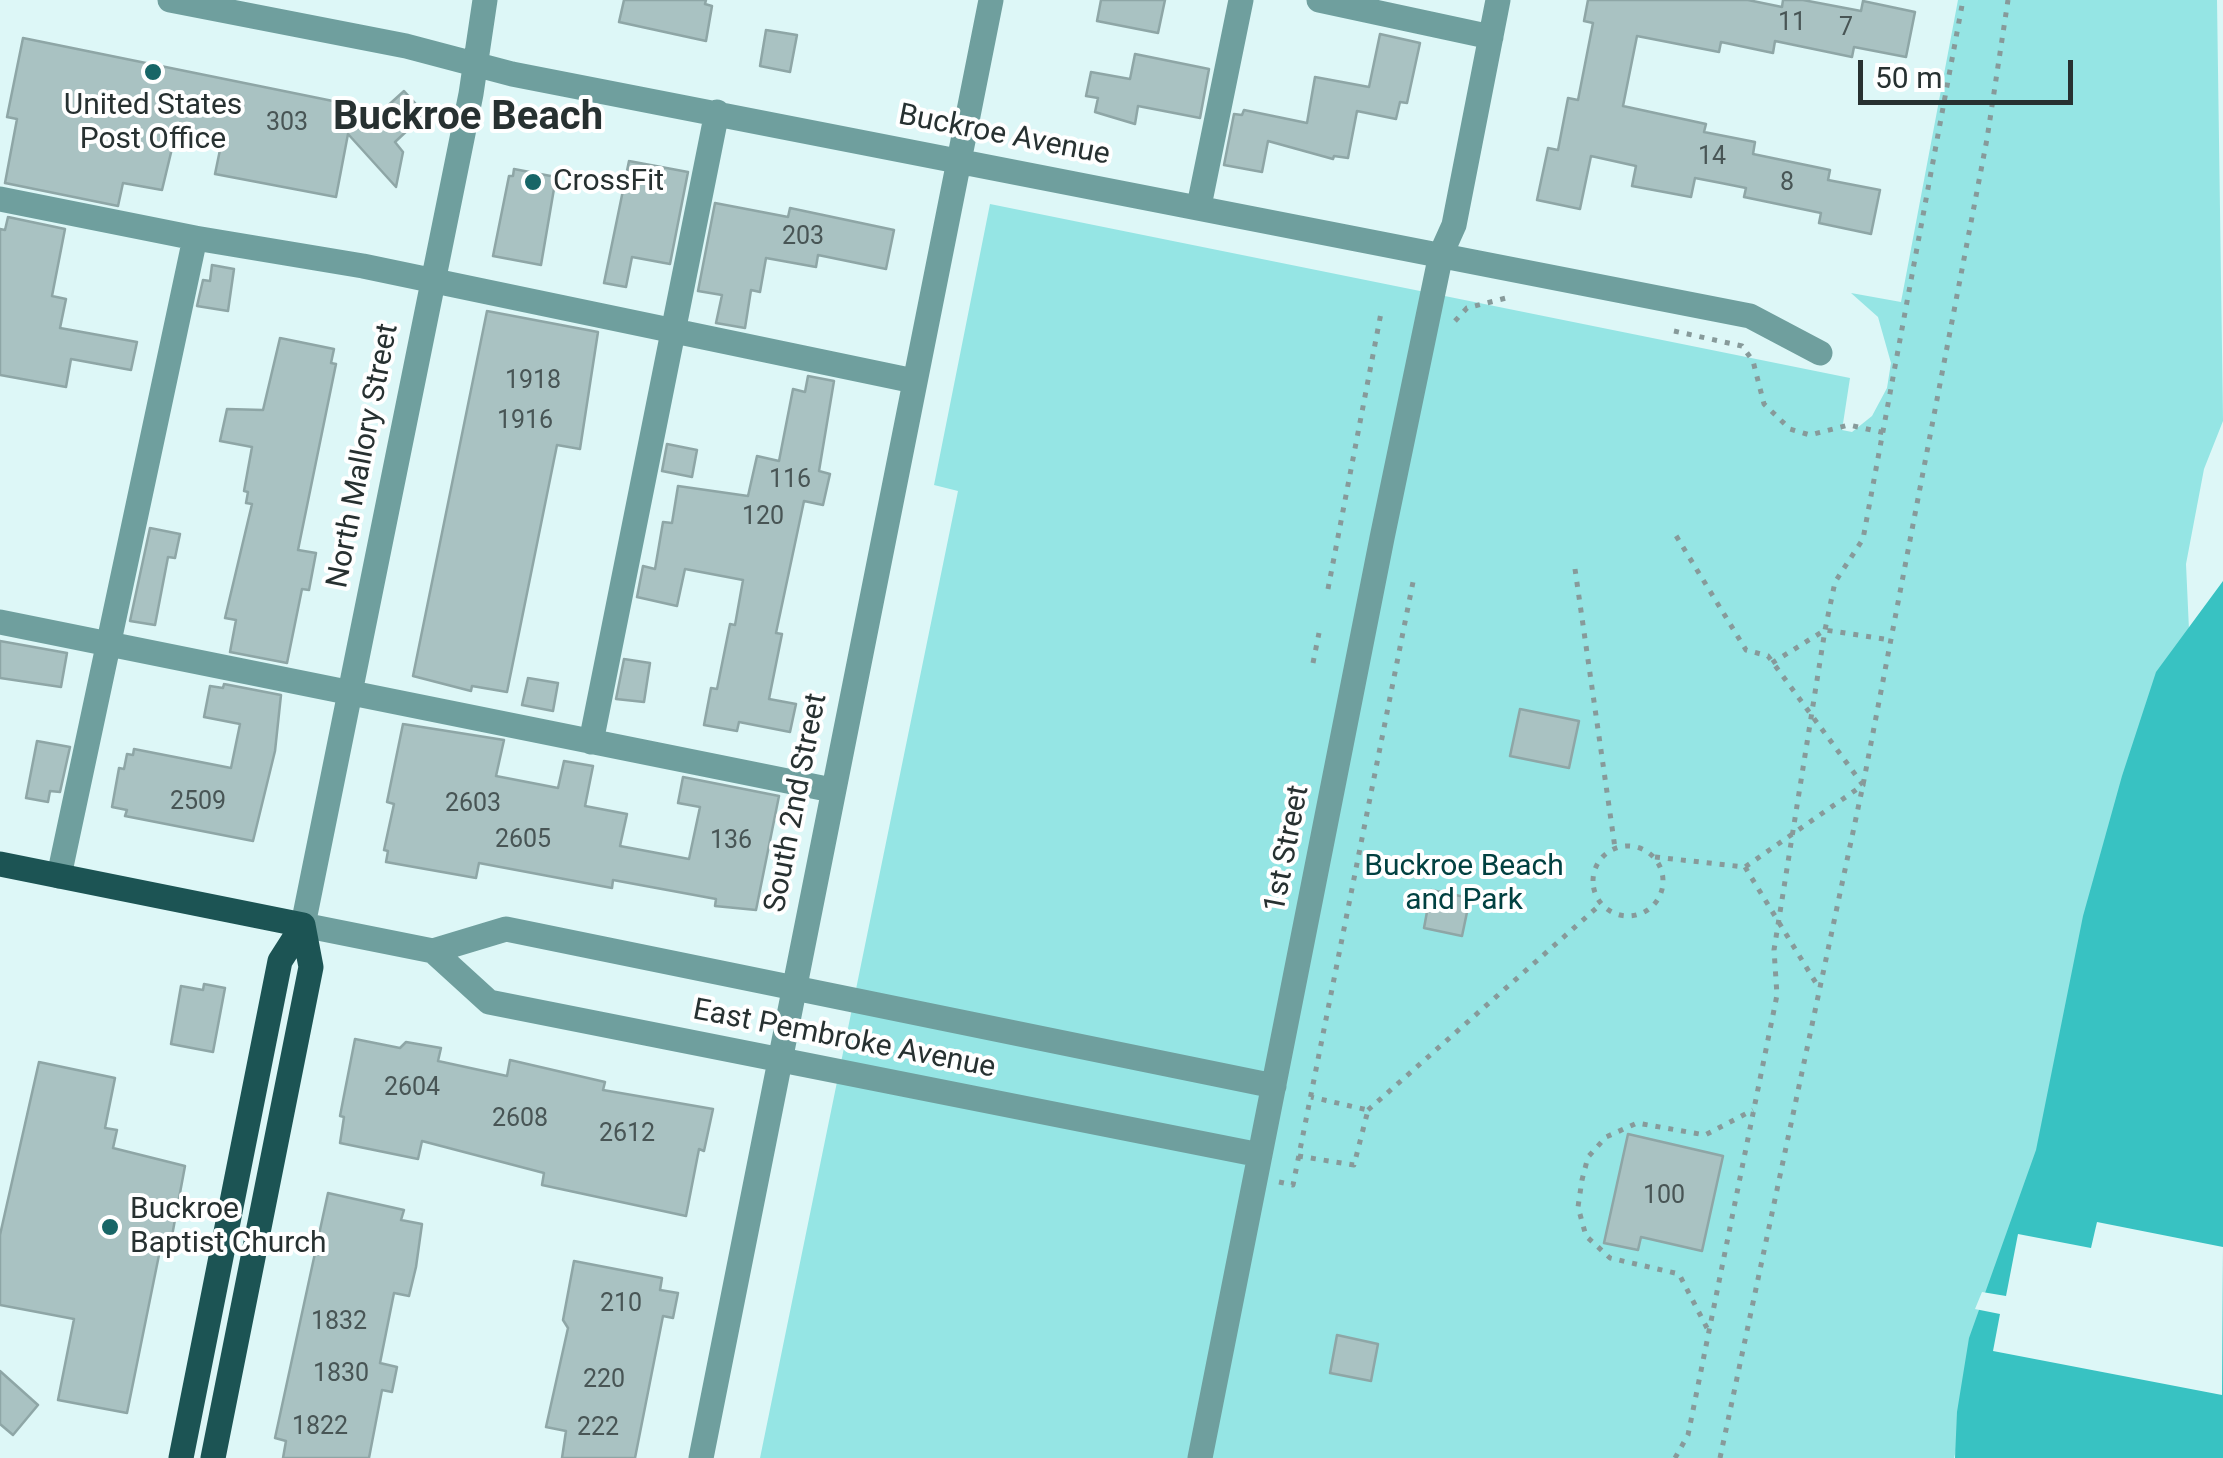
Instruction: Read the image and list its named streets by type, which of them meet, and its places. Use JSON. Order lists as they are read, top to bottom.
{
  "streets": {
    "main road": ["North Mallory Street", "East Pembroke Avenue"],
    "street": ["Buckroe Avenue", "South 2nd Street", "1st Street"]
  },
  "crossings": [
    ["Buckroe Avenue", "North Mallory Street"],
    ["Buckroe Avenue", "South 2nd Street"],
    ["Buckroe Avenue", "1st Street"],
    ["North Mallory Street", "East Pembroke Avenue"],
    ["South 2nd Street", "East Pembroke Avenue"],
    ["1st Street", "East Pembroke Avenue"]
  ],
  "districts": ["Buckroe Beach"],
  "parks": ["Buckroe Beach and Park"],
  "places": ["United States Post Office", "CrossFit", "Buckroe Baptist Church"],
  "house_numbers": [
    "11",
    "7",
    "303",
    "14",
    "8",
    "203",
    "1918",
    "1916",
    "116",
    "120",
    "2509",
    "2603",
    "2605",
    "136",
    "2604",
    "2608",
    "2612",
    "100",
    "210",
    "1832",
    "1830",
    "220",
    "1822",
    "222"
  ],
  "scale_bar": "50 m"
}
